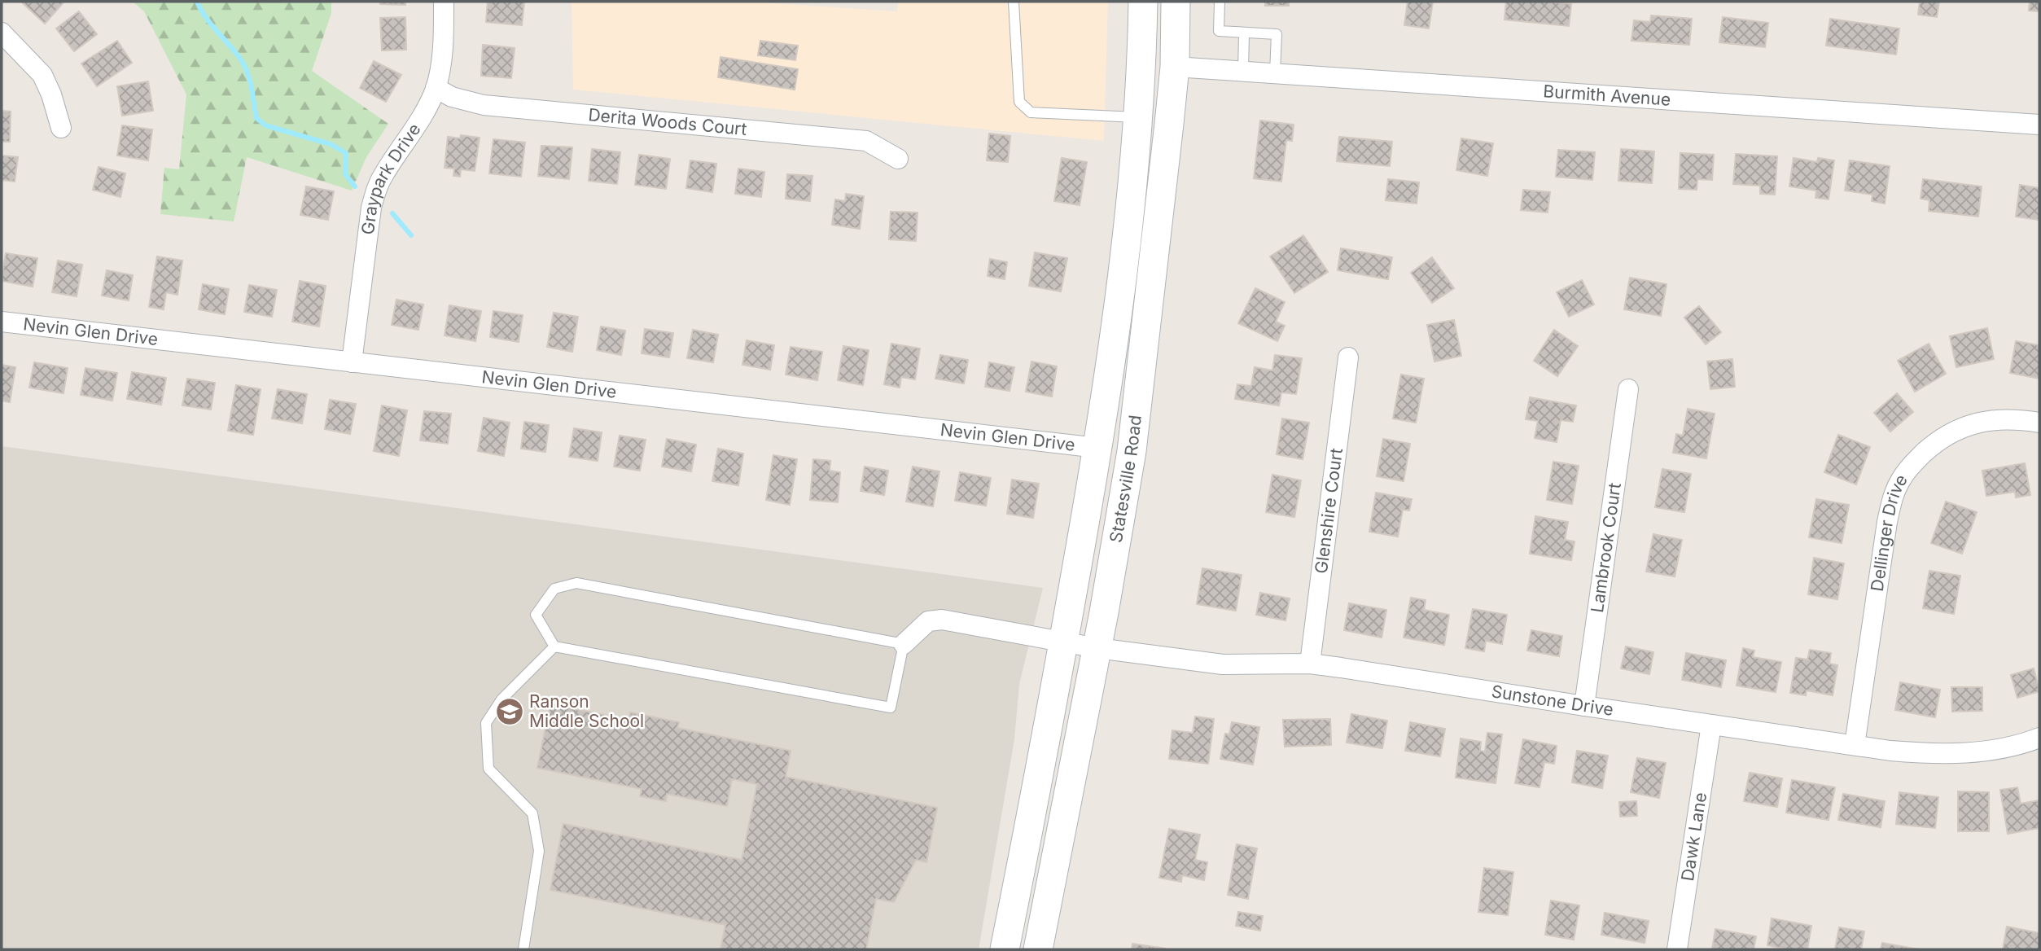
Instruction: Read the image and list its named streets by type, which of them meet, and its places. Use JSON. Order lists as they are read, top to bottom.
{
  "streets": {
    "main road": ["Statesville Road"],
    "street": [
      "Burmith Avenue",
      "Derita Woods Court",
      "Graypark Drive",
      "Nevin Glen Drive",
      "Glenshire Court",
      "Dellinger Drive",
      "Lambrook Court",
      "Sunstone Drive",
      "Dawk Lane"
    ]
  },
  "crossings": [
    ["Burmith Avenue", "Statesville Road"],
    ["Derita Woods Court", "Graypark Drive"],
    ["Graypark Drive", "Nevin Glen Drive"],
    ["Nevin Glen Drive", "Statesville Road"],
    ["Statesville Road", "Sunstone Drive"],
    ["Glenshire Court", "Sunstone Drive"],
    ["Dellinger Drive", "Sunstone Drive"],
    ["Lambrook Court", "Sunstone Drive"],
    ["Sunstone Drive", "Dawk Lane"]
  ],
  "places": {
    "school or university": ["Ranson Middle School"]
  }
}
